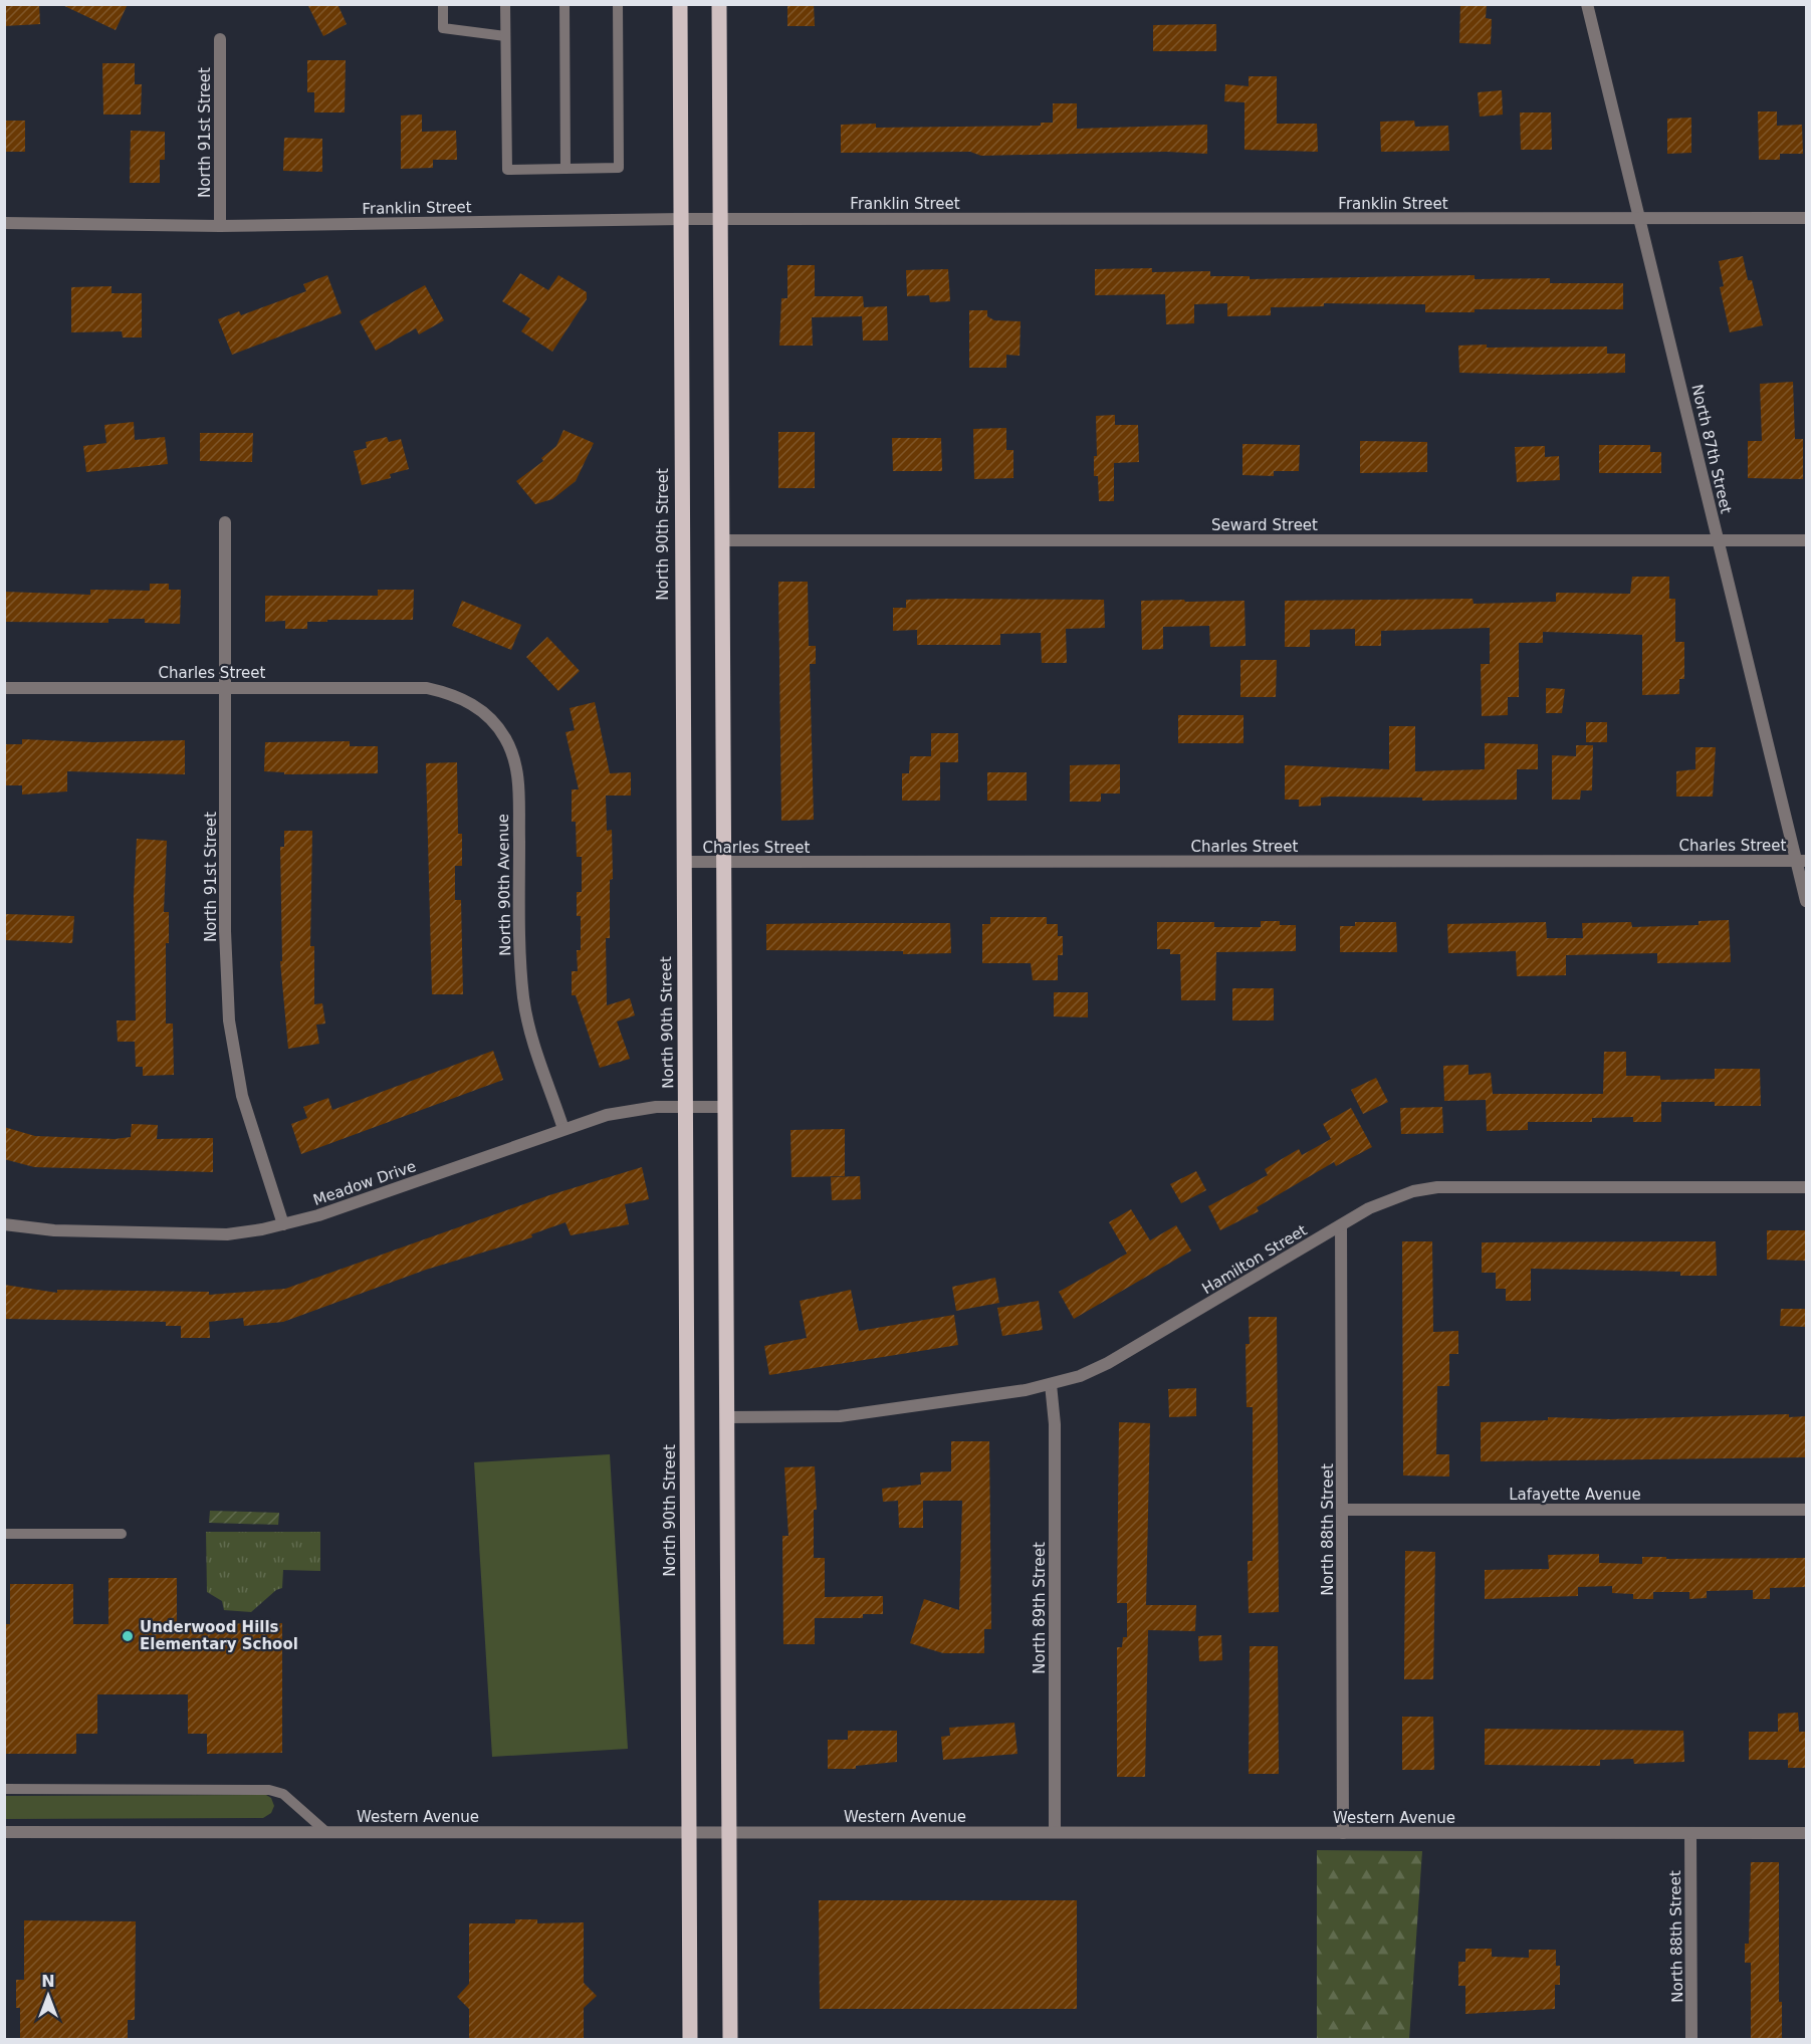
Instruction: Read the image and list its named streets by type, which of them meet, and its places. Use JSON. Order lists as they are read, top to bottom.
{
  "streets": {
    "main road": ["North 90th Street"],
    "street": [
      "North 91st Street",
      "Franklin Street",
      "North 87th Street",
      "Seward Street",
      "Charles Street",
      "North 90th Avenue",
      "Meadow Drive",
      "Hamilton Street",
      "Lafayette Avenue",
      "North 88th Street",
      "North 89th Street",
      "Western Avenue"
    ]
  },
  "crossings": [
    ["North 91st Street", "Franklin Street"],
    ["North 91st Street", "Charles Street"],
    ["North 91st Street", "Meadow Drive"],
    ["Franklin Street", "North 87th Street"],
    ["Franklin Street", "North 90th Street"],
    ["North 87th Street", "Seward Street"],
    ["North 87th Street", "Charles Street"],
    ["North 90th Street", "Charles Street"],
    ["North 90th Street", "Meadow Drive"],
    ["North 90th Street", "Western Avenue"],
    ["Charles Street", "North 90th Avenue"],
    ["North 90th Avenue", "Meadow Drive"],
    ["Hamilton Street", "North 88th Street"],
    ["Hamilton Street", "North 89th Street"],
    ["Lafayette Avenue", "North 88th Street"],
    ["North 88th Street", "Western Avenue"],
    ["North 89th Street", "Western Avenue"]
  ],
  "places": ["Underwood Hills Elementary School"],
  "north": "top"
}
